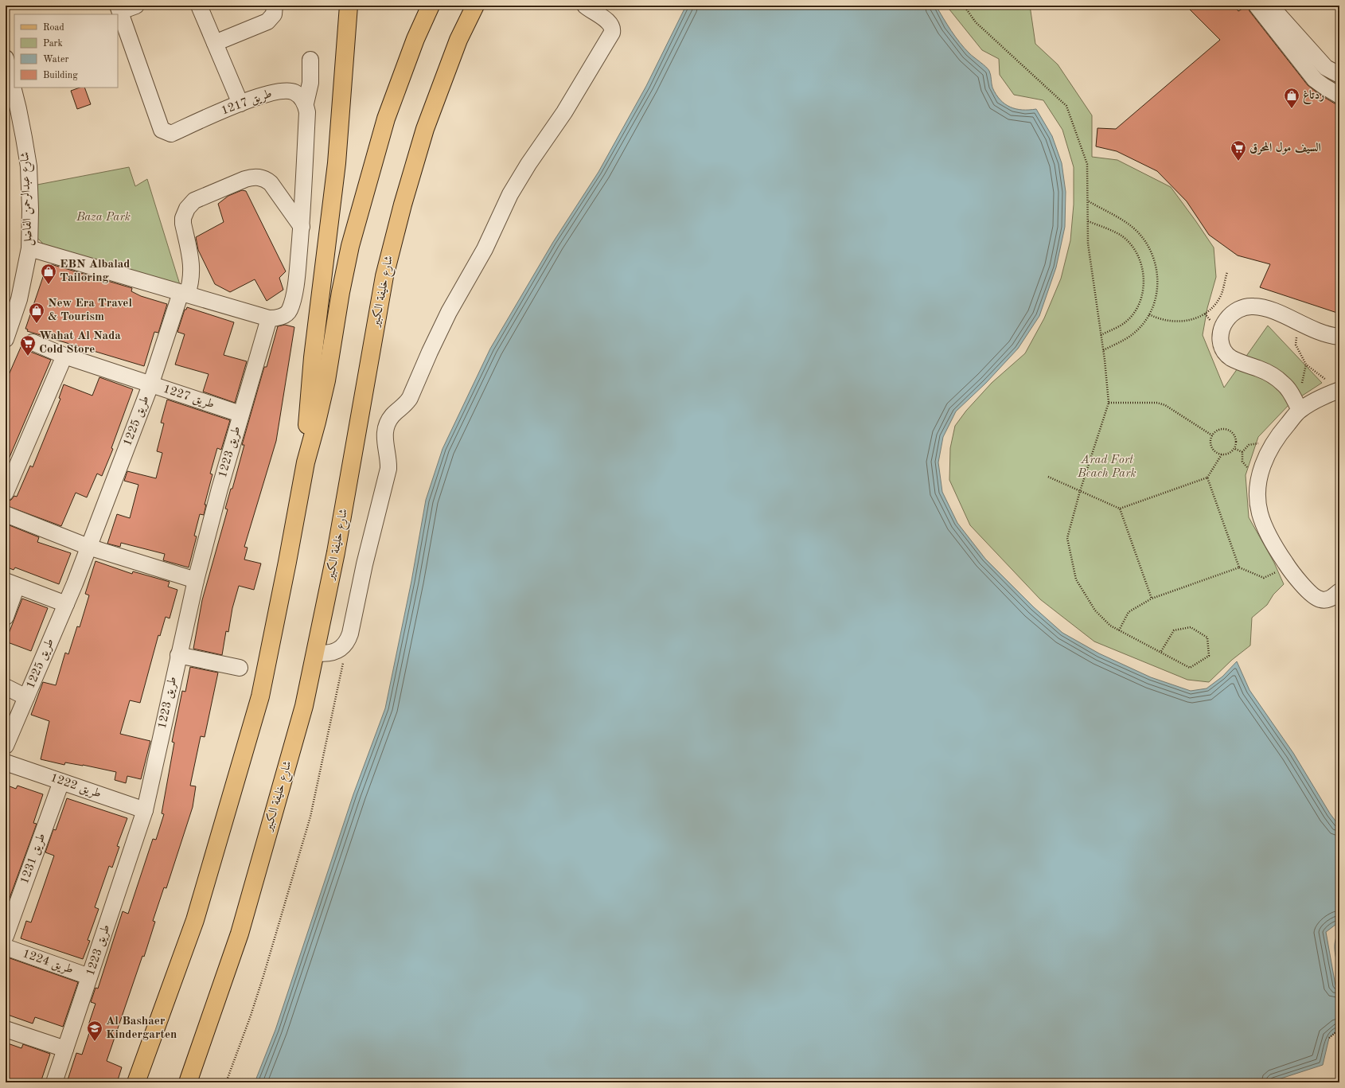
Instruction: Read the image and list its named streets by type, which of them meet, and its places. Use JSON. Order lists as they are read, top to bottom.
{
  "streets": {
    "main road": ["شارع خليفة الكبير"],
    "street": [
      "طريق 1217",
      "شارع عبدالرحمن الفاضل",
      "طريق 1227",
      "طريق 1225",
      "طريق 1223",
      "طريق 1222",
      "طريق 1231",
      "طريق 1224"
    ]
  },
  "crossings": [
    ["طريق 1227", "طريق 1225"],
    ["طريق 1227", "طريق 1223"],
    ["طريق 1223", "طريق 1222"],
    ["طريق 1223", "طريق 1224"],
    ["طريق 1222", "طريق 1231"]
  ],
  "parks": ["Baza Park", "Arad Fort Beach Park"],
  "places": {
    "shop": ["ردتاغ", "EBN Albalad Tailoring", "New Era Travel & Tourism"],
    "supermarket": ["السيف مول المحرق", "Wahat Al Nada Cold Store"],
    "school or university": ["Al Bashaer Kindergarten"]
  },
  "legend": [
    "Road",
    "Park",
    "Water",
    "Building"
  ]
}
